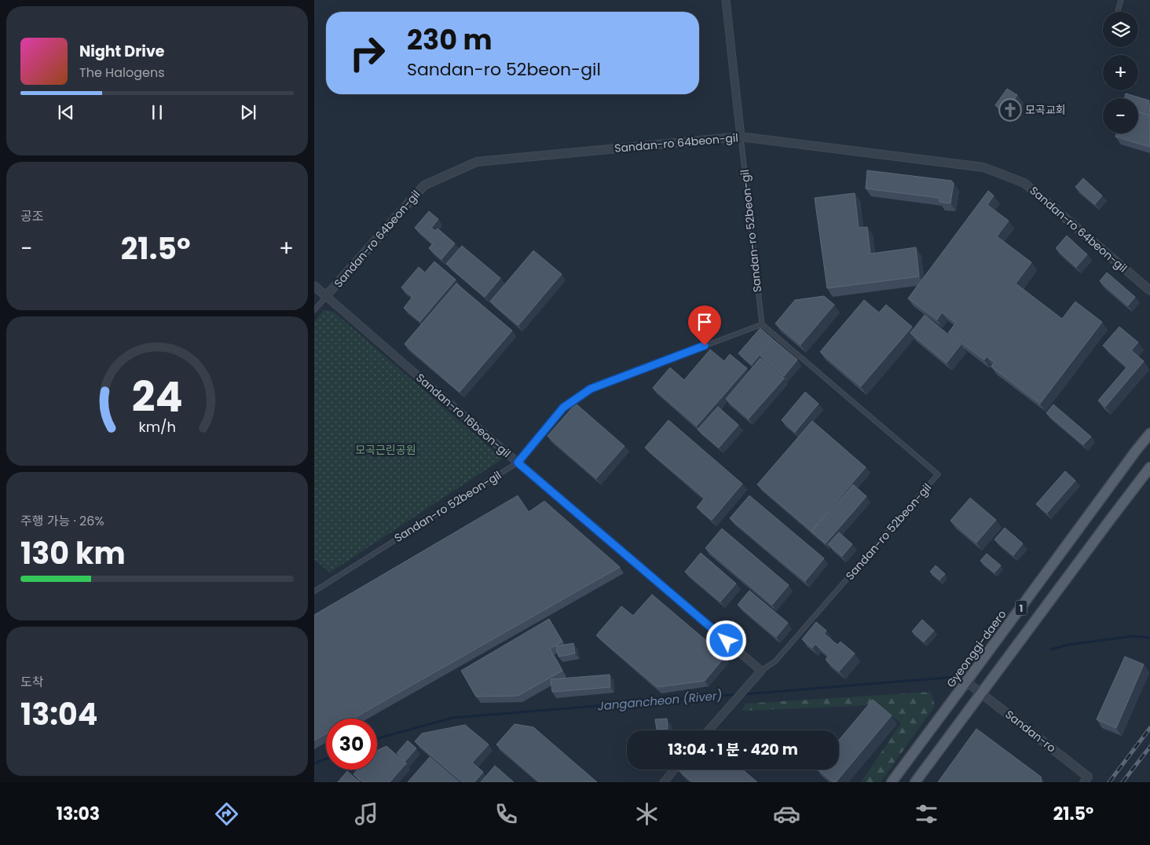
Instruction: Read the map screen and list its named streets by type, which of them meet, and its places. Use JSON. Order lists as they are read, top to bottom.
{
  "streets": {
    "main road": ["1", "Gyeonggi-daero"],
    "street": ["Sandan-ro 64beon-gil", "Sandan-ro 16beon-gil", "Sandan-ro"],
    "lane": ["Sandan-ro 52beon-gil"]
  },
  "crossings": [
    ["Sandan-ro 64beon-gil", "Sandan-ro 52beon-gil"],
    ["Sandan-ro 64beon-gil", "Sandan-ro 16beon-gil"],
    ["Sandan-ro 52beon-gil", "Sandan-ro 16beon-gil"],
    ["1", "Sandan-ro"],
    ["Gyeonggi-daero", "Sandan-ro"]
  ],
  "water": ["Jangancheon (River)"],
  "parks": ["모곡근린공원"],
  "places": {
    "church": ["모곡교회"]
  },
  "page": {
    "map_buttons": ["+", "−"],
    "turn": ["230 m", "Sandan-ro 52beon-gil"],
    "song": ["Night Drive", "The Halogens"],
    "tile": [
      "공조",
      ["주행 가능 · 26%", "130 km"],
      ["도착", "13:04"]
    ],
    "heat": ["−", "21.5°", "+"],
    "limit": "30",
    "trip": "13:04 · 1 분 · 420 m",
    "tabs": ["13:03", "21.5°"],
    "gauge": ["24", "km/h"]
  }
}
